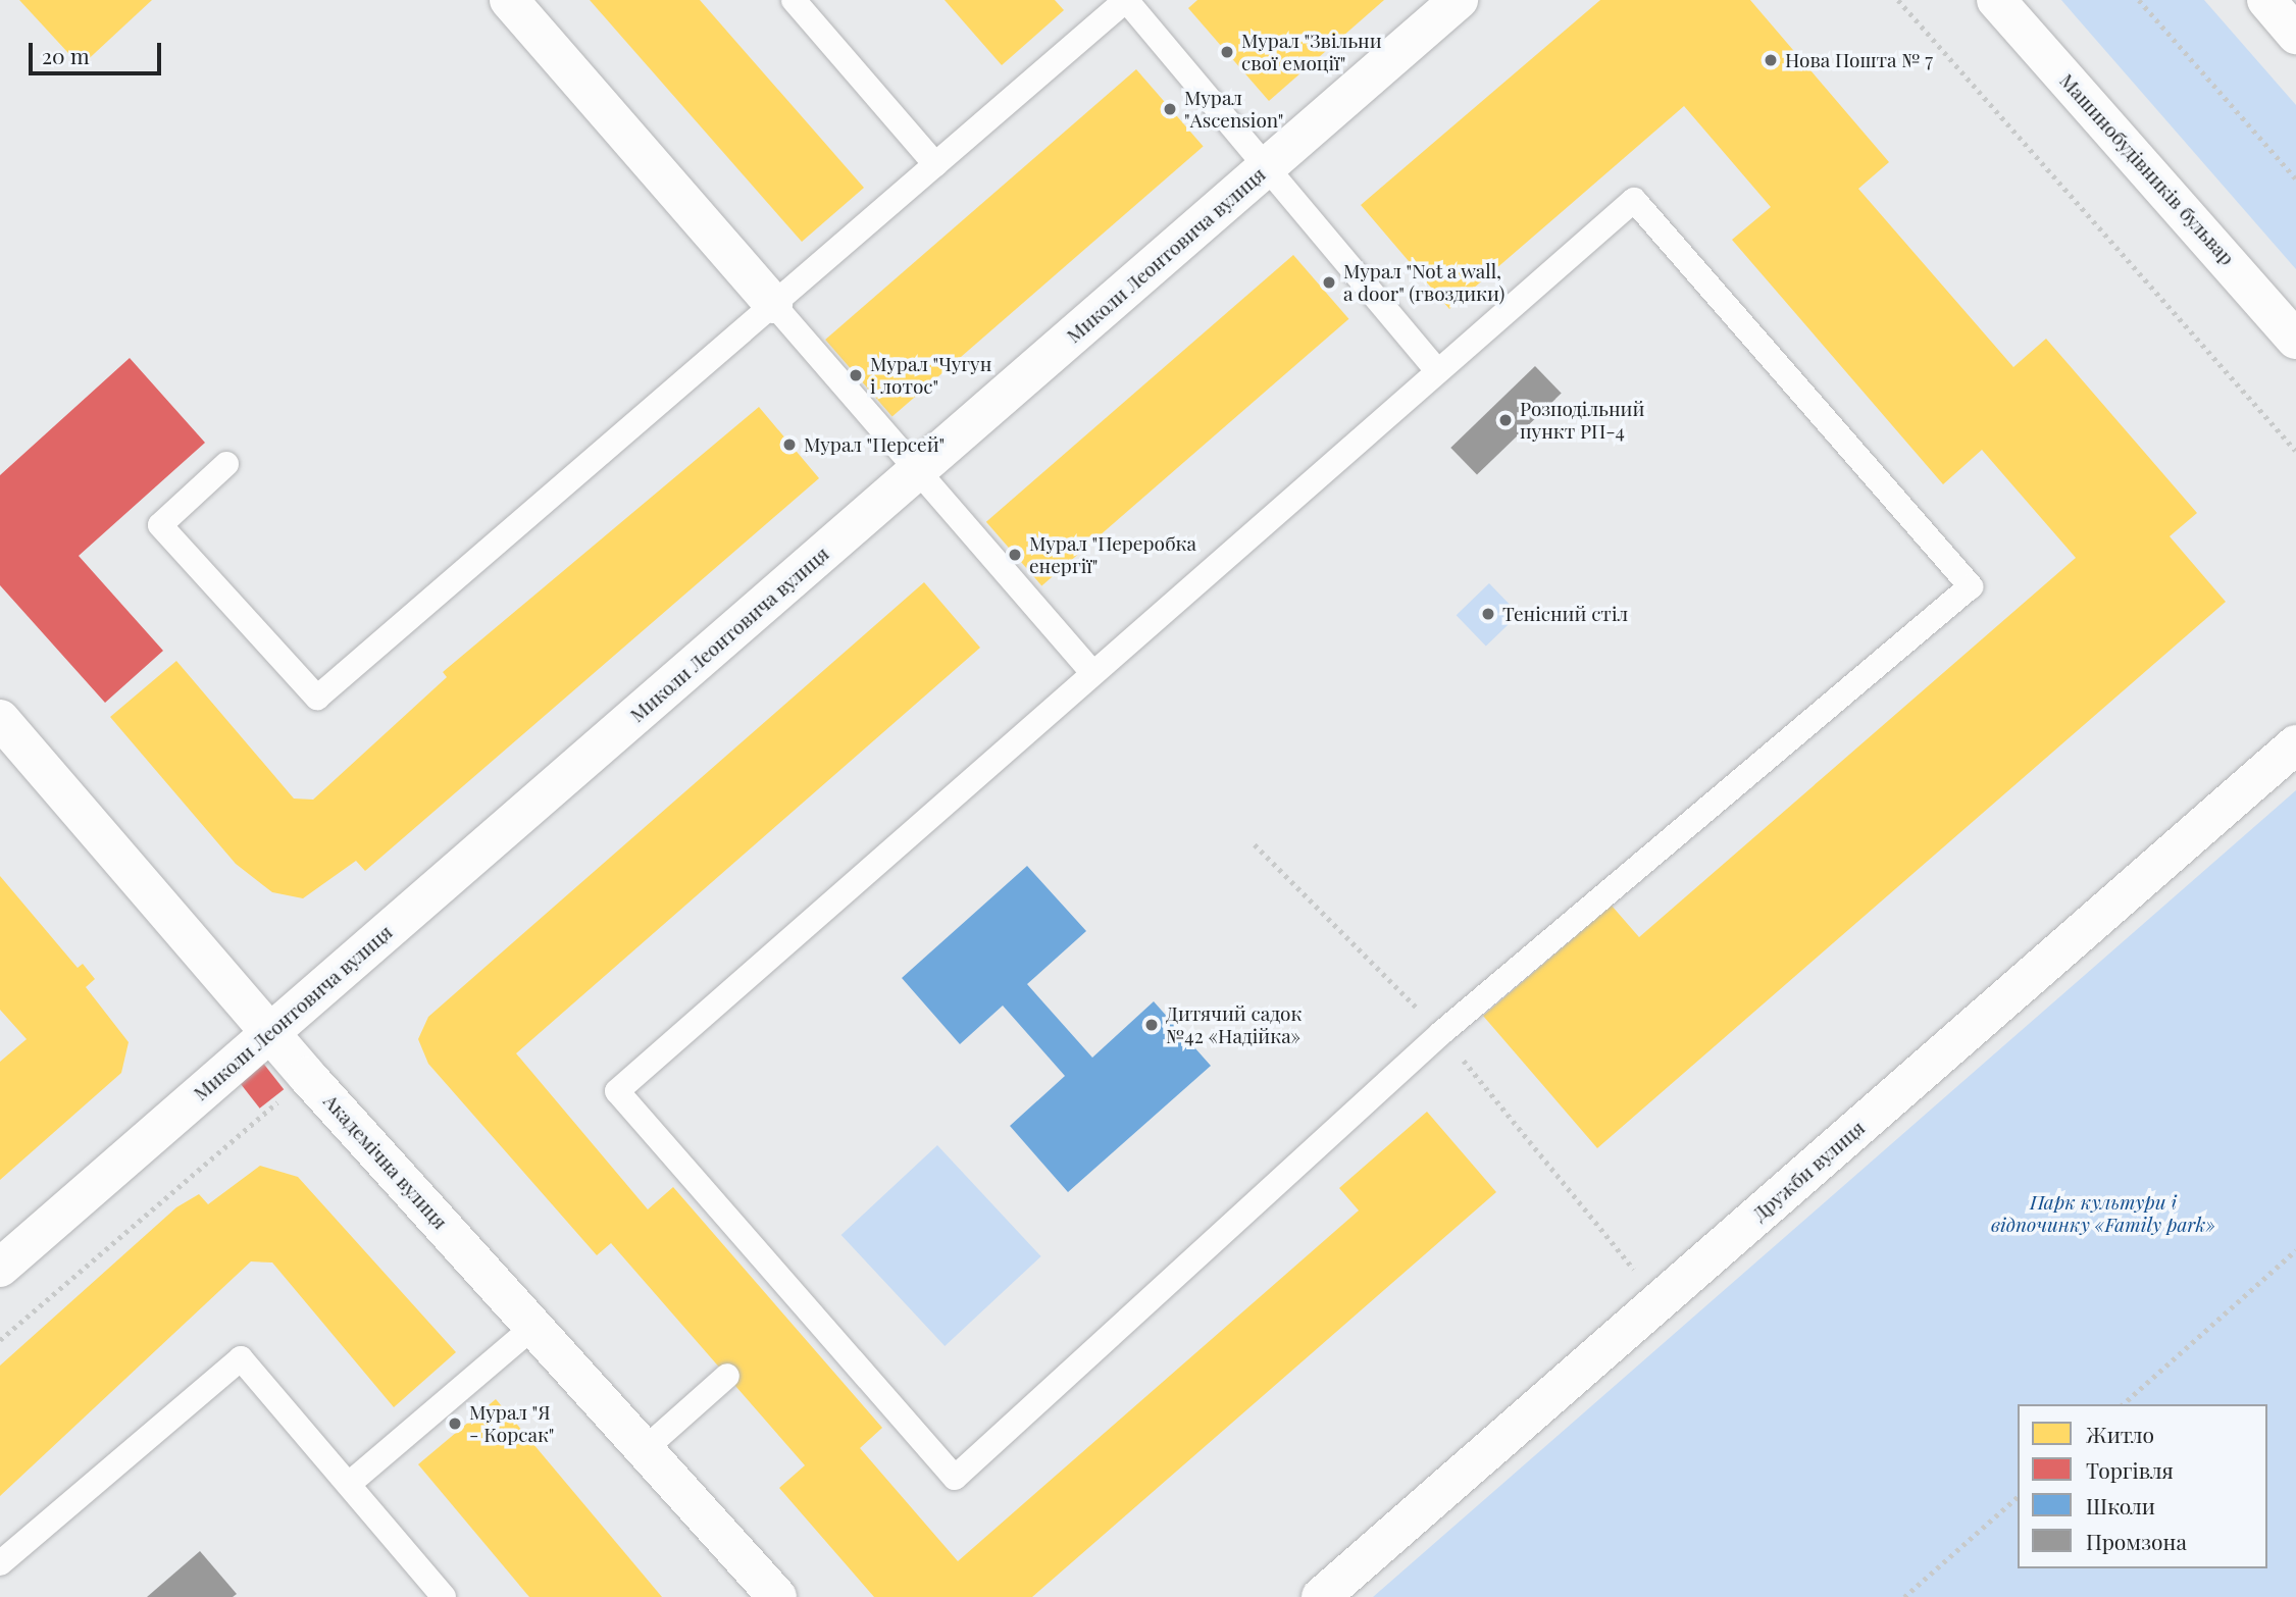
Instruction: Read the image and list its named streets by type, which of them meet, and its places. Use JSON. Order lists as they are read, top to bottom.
{
  "streets": {
    "street": [
      "Машинобудівників бульвар",
      "Миколи Леонтовича вулиця",
      "Академічна вулиця",
      "Дружби вулиця"
    ]
  },
  "crossings": [
    ["Миколи Леонтовича вулиця", "Академічна вулиця"]
  ],
  "parks": ["Парк культури і відпочинку «Family park»"],
  "places": [
    "Мурал \"Звільни свої емоції\"",
    "Нова Пошта № 7",
    "Мурал \"Ascension\"",
    "Мурал \"Not a wall, a door\" (гвоздики)",
    "Мурал \"Чугун і лотос\"",
    "Розподільний пункт РП-4",
    "Мурал \"Персей\"",
    "Мурал \"Переробка енергії\"",
    "Тенісний стіл",
    "Дитячий садок №42 «Надійка»",
    "Мурал \"Я - Корсак\""
  ],
  "legend": [
    "Житло",
    "Торгівля",
    "Школи",
    "Промзона"
  ],
  "scale_bar": "20 m"
}
